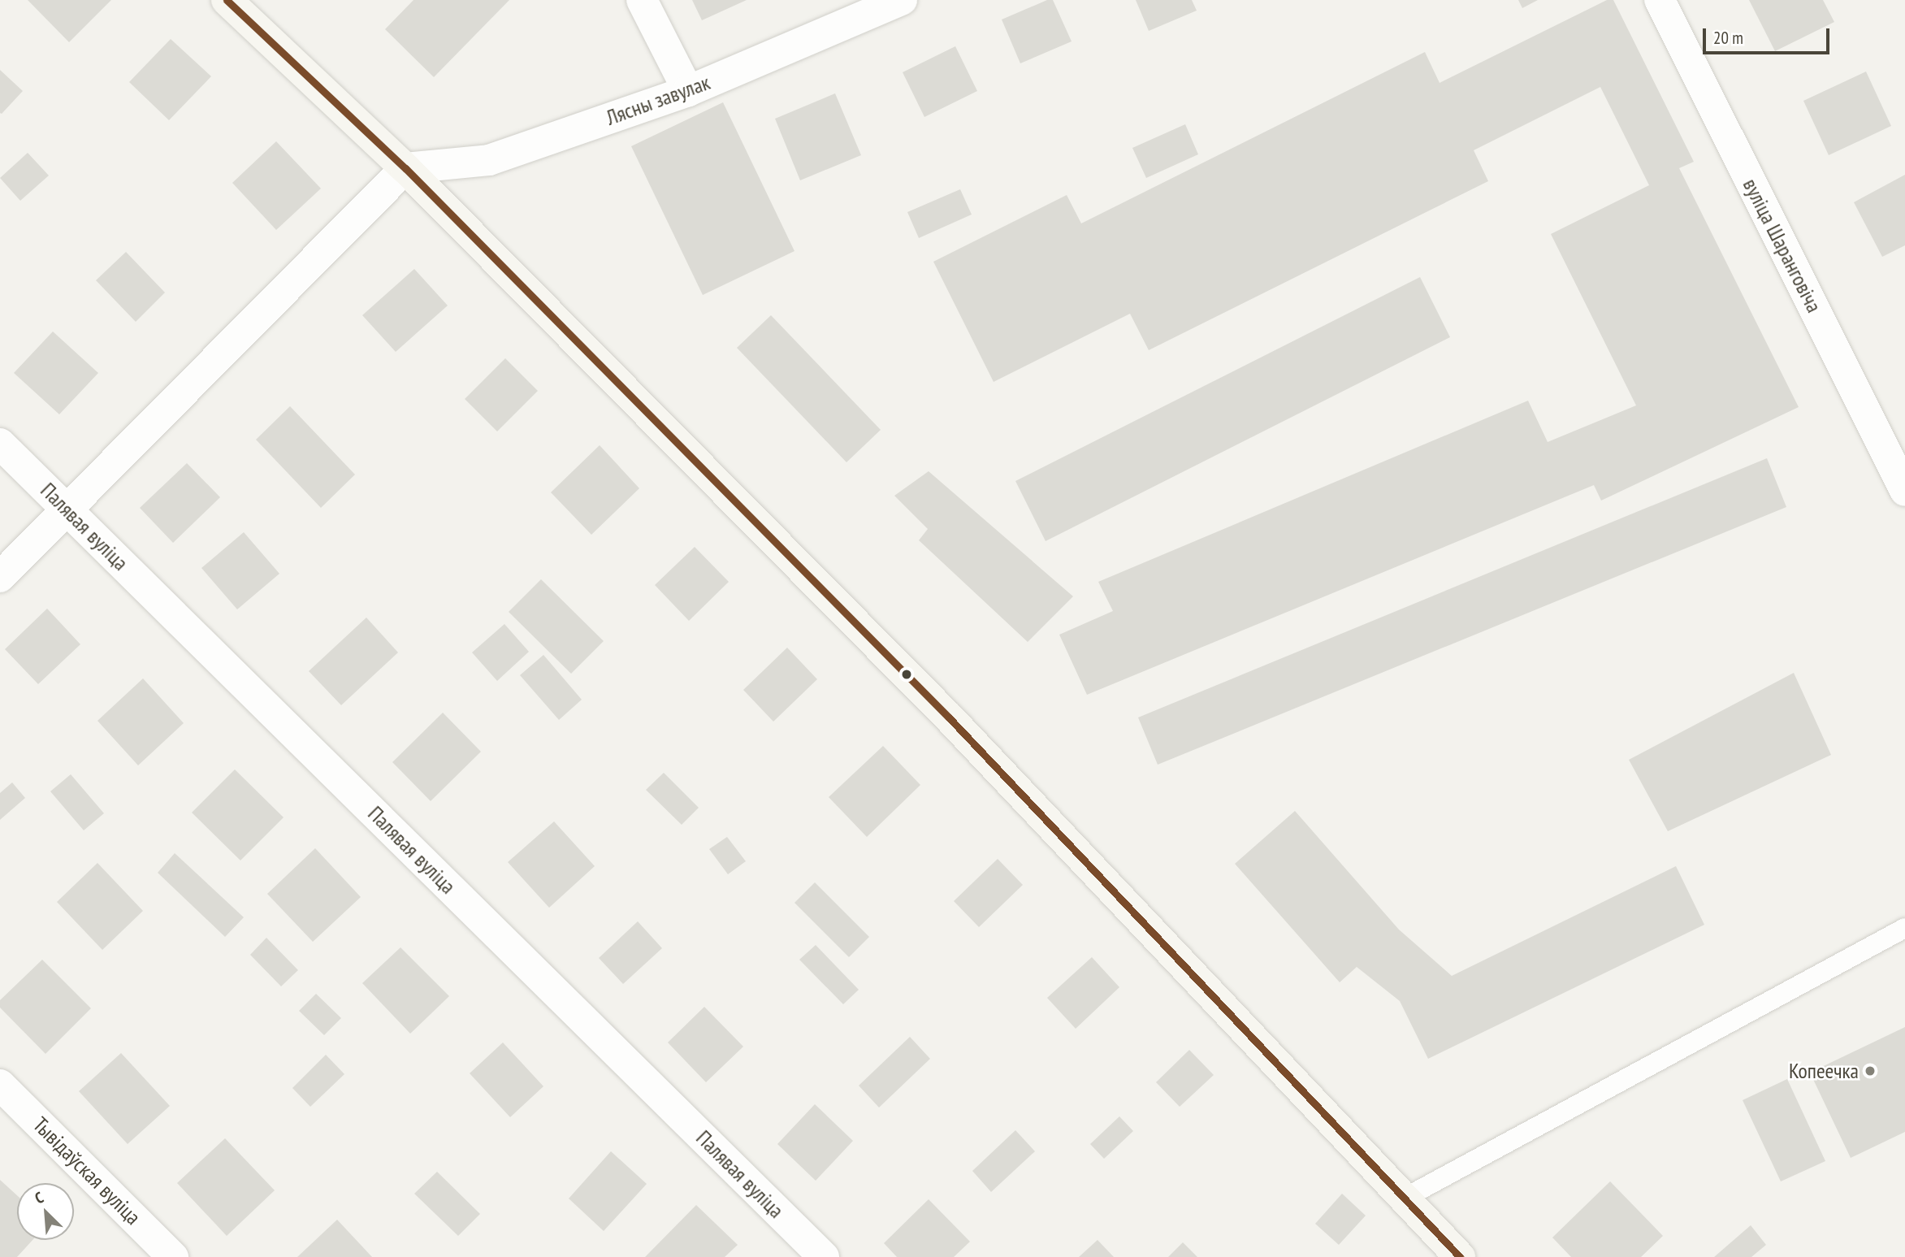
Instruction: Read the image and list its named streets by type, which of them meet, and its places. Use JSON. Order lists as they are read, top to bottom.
{
  "streets": {
    "street": [
      "Лясны завулак",
      "вуліца Шаранговіча",
      "Палявая вуліца",
      "Тывідаўская вуліца"
    ]
  },
  "places": ["Копеечка"],
  "scale_bar": "20 m",
  "north": "top left"
}
